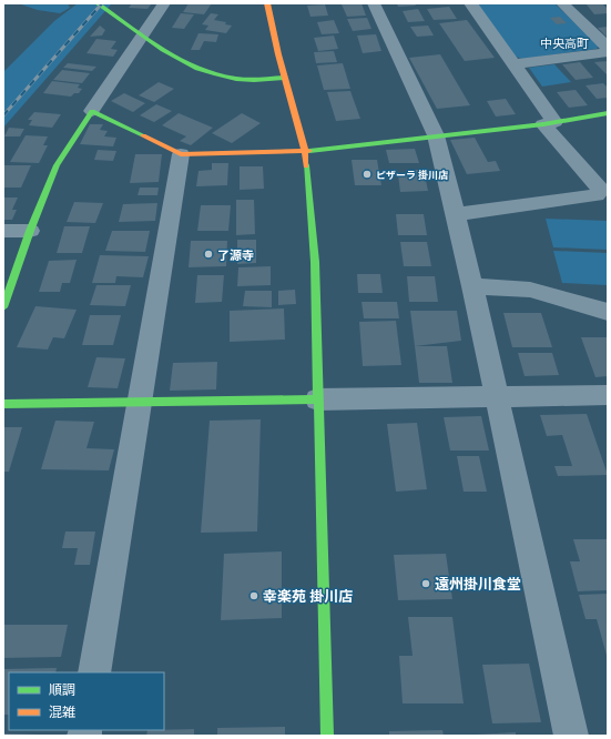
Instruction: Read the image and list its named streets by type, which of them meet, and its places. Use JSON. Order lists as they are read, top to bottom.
{
  "districts": ["中央高町"],
  "places": [
    "ピザーラ 掛川店",
    "了源寺",
    "遠州掛川食堂",
    "幸楽苑 掛川店"
  ],
  "legend": ["順調", "混雑"]
}
